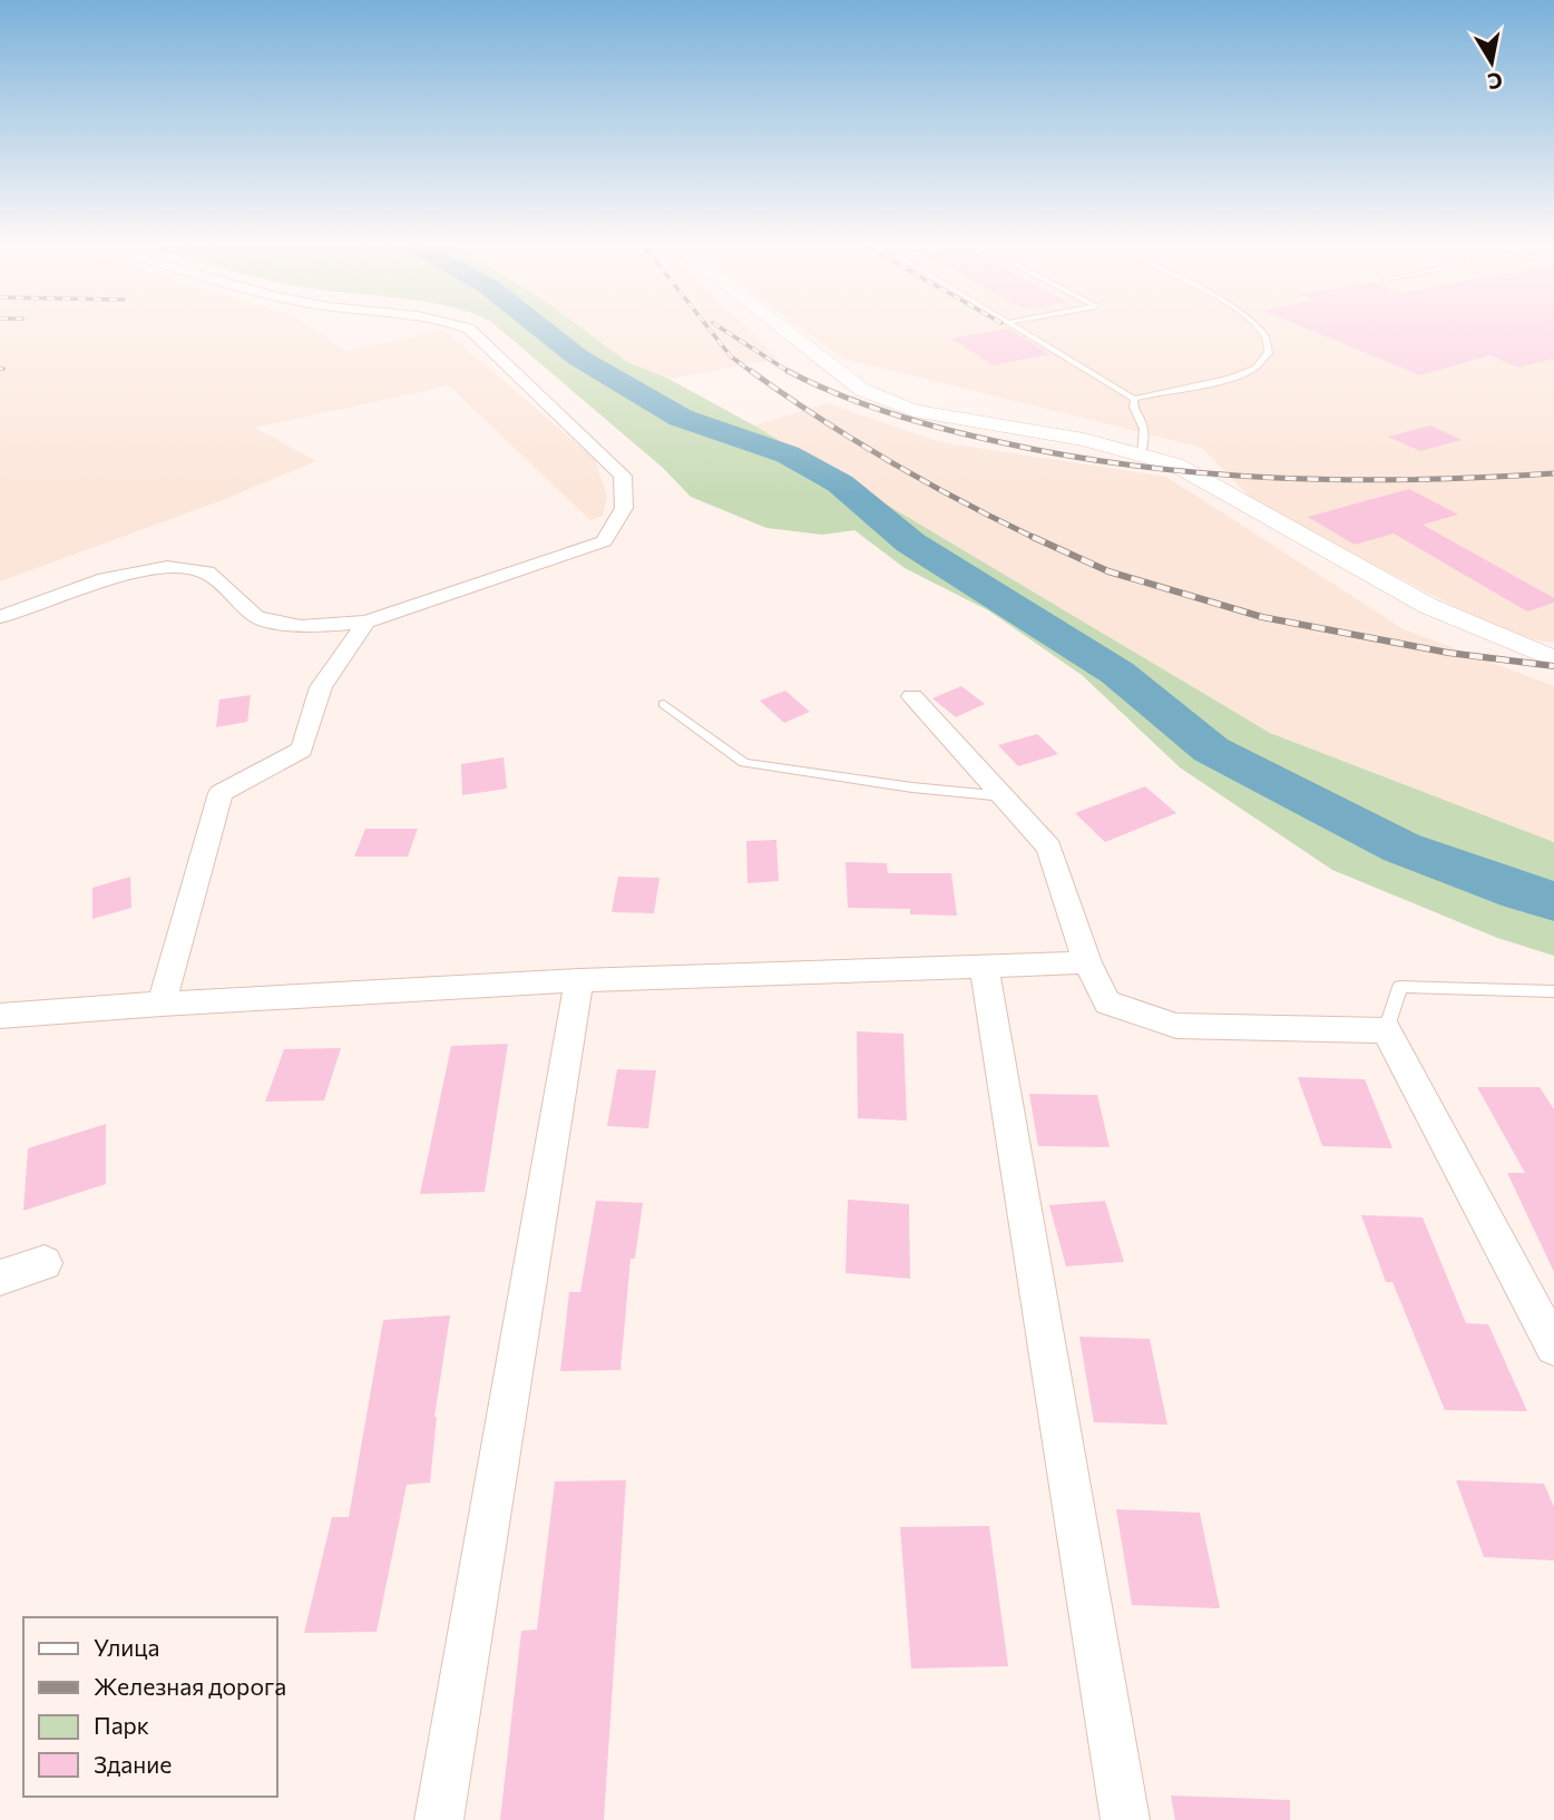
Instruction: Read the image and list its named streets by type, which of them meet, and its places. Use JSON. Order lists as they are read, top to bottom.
{
  "legend": [
    "Улица",
    "Железная дорога",
    "Парк",
    "Здание"
  ],
  "north": "bottom"
}
